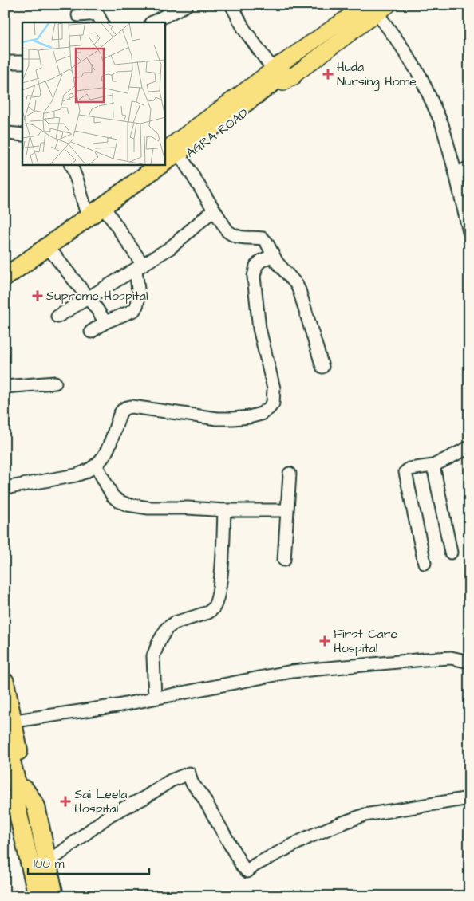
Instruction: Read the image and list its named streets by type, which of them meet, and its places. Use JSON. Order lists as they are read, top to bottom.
{
  "streets": {
    "main road": ["AGRA ROAD"]
  },
  "places": {
    "health": [
      "Huda Nursing Home",
      "Supreme Hospital",
      "First Care Hospital",
      "Sai Leela Hospital"
    ]
  },
  "scale_bar": "100 m"
}
